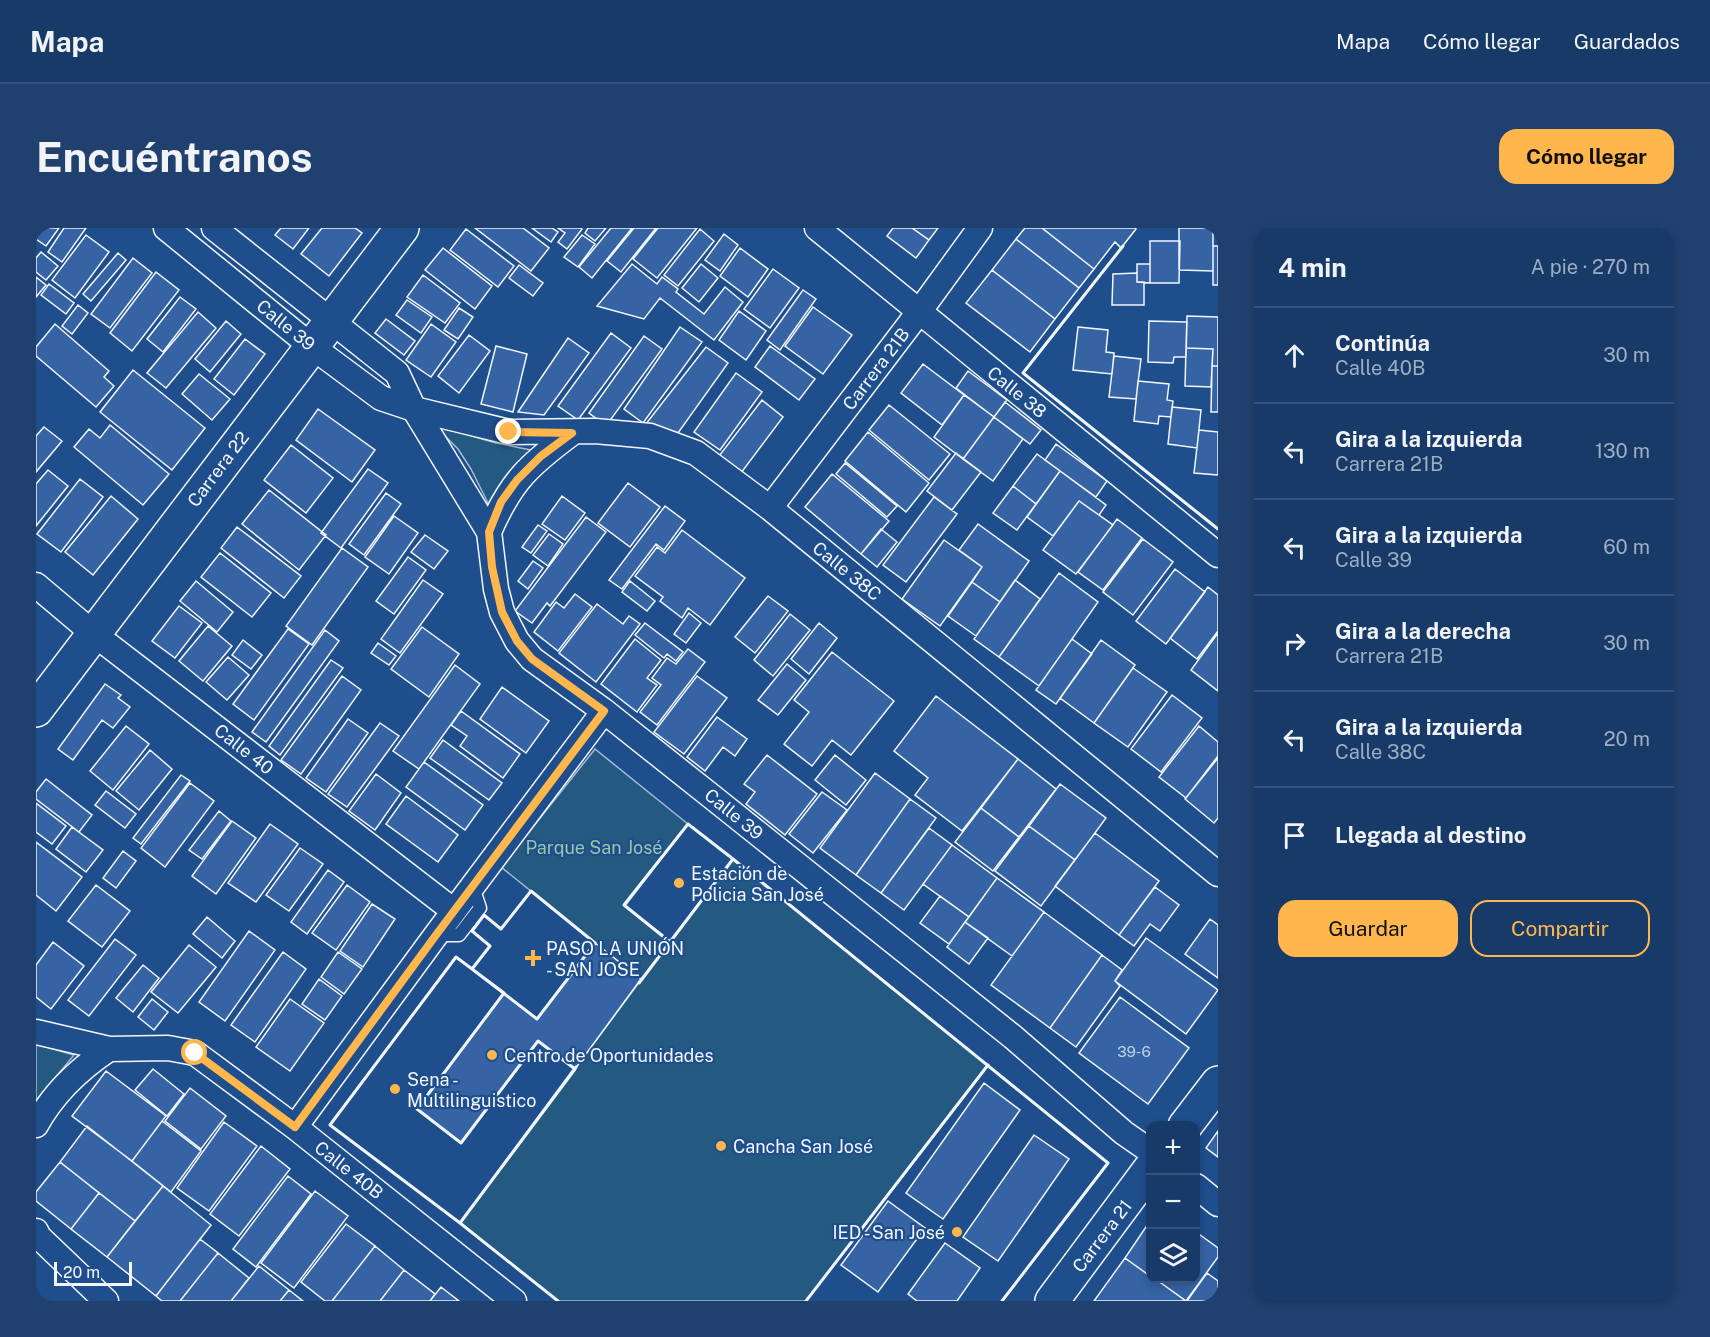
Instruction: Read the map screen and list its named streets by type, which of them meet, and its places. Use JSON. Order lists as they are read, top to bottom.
{
  "streets": {
    "street": [
      "Calle 39",
      "Carrera 21B",
      "Calle 38",
      "Carrera 22",
      "Calle 38C",
      "Calle 40",
      "Calle 40B",
      "Carrera 21"
    ]
  },
  "crossings": [
    ["Calle 39", "Carrera 22"],
    ["Calle 39", "Calle 38C"],
    ["Carrera 21B", "Calle 38"],
    ["Carrera 21B", "Calle 38C"],
    ["Carrera 22", "Calle 40"]
  ],
  "parks": ["Parque San José"],
  "places": {
    "other": [
      "Estación de Policia San José",
      "Centro de Oportunidades",
      "Sena - Multilinguistico",
      "Cancha San José",
      "IED - San José"
    ],
    "health": ["PASO LA UNIÓN - SAN JOSE"]
  },
  "house_numbers": ["39-6"],
  "scale_bar": "20 m",
  "page": {
    "header": "Mapa",
    "nav": ["Mapa", "Cómo llegar", "Guardados"],
    "buttons": [
      "Cómo llegar",
      ["Guardar", "Compartir"]
    ],
    "title": "Encuéntranos",
    "heading": ["4 min", "A pie · 270 m"],
    "list": [
      ["Continúa", "Calle 40B", "30 m"],
      ["Gira a la izquierda", "Carrera 21B", "130 m"],
      ["Gira a la izquierda", "Calle 39", "60 m"],
      ["Gira a la derecha", "Carrera 21B", "30 m"],
      ["Gira a la izquierda", "Calle 38C", "20 m"],
      "Llegada al destino"
    ],
    "map_buttons": ["+", "−"],
    "scale": "20 m"
  }
}
